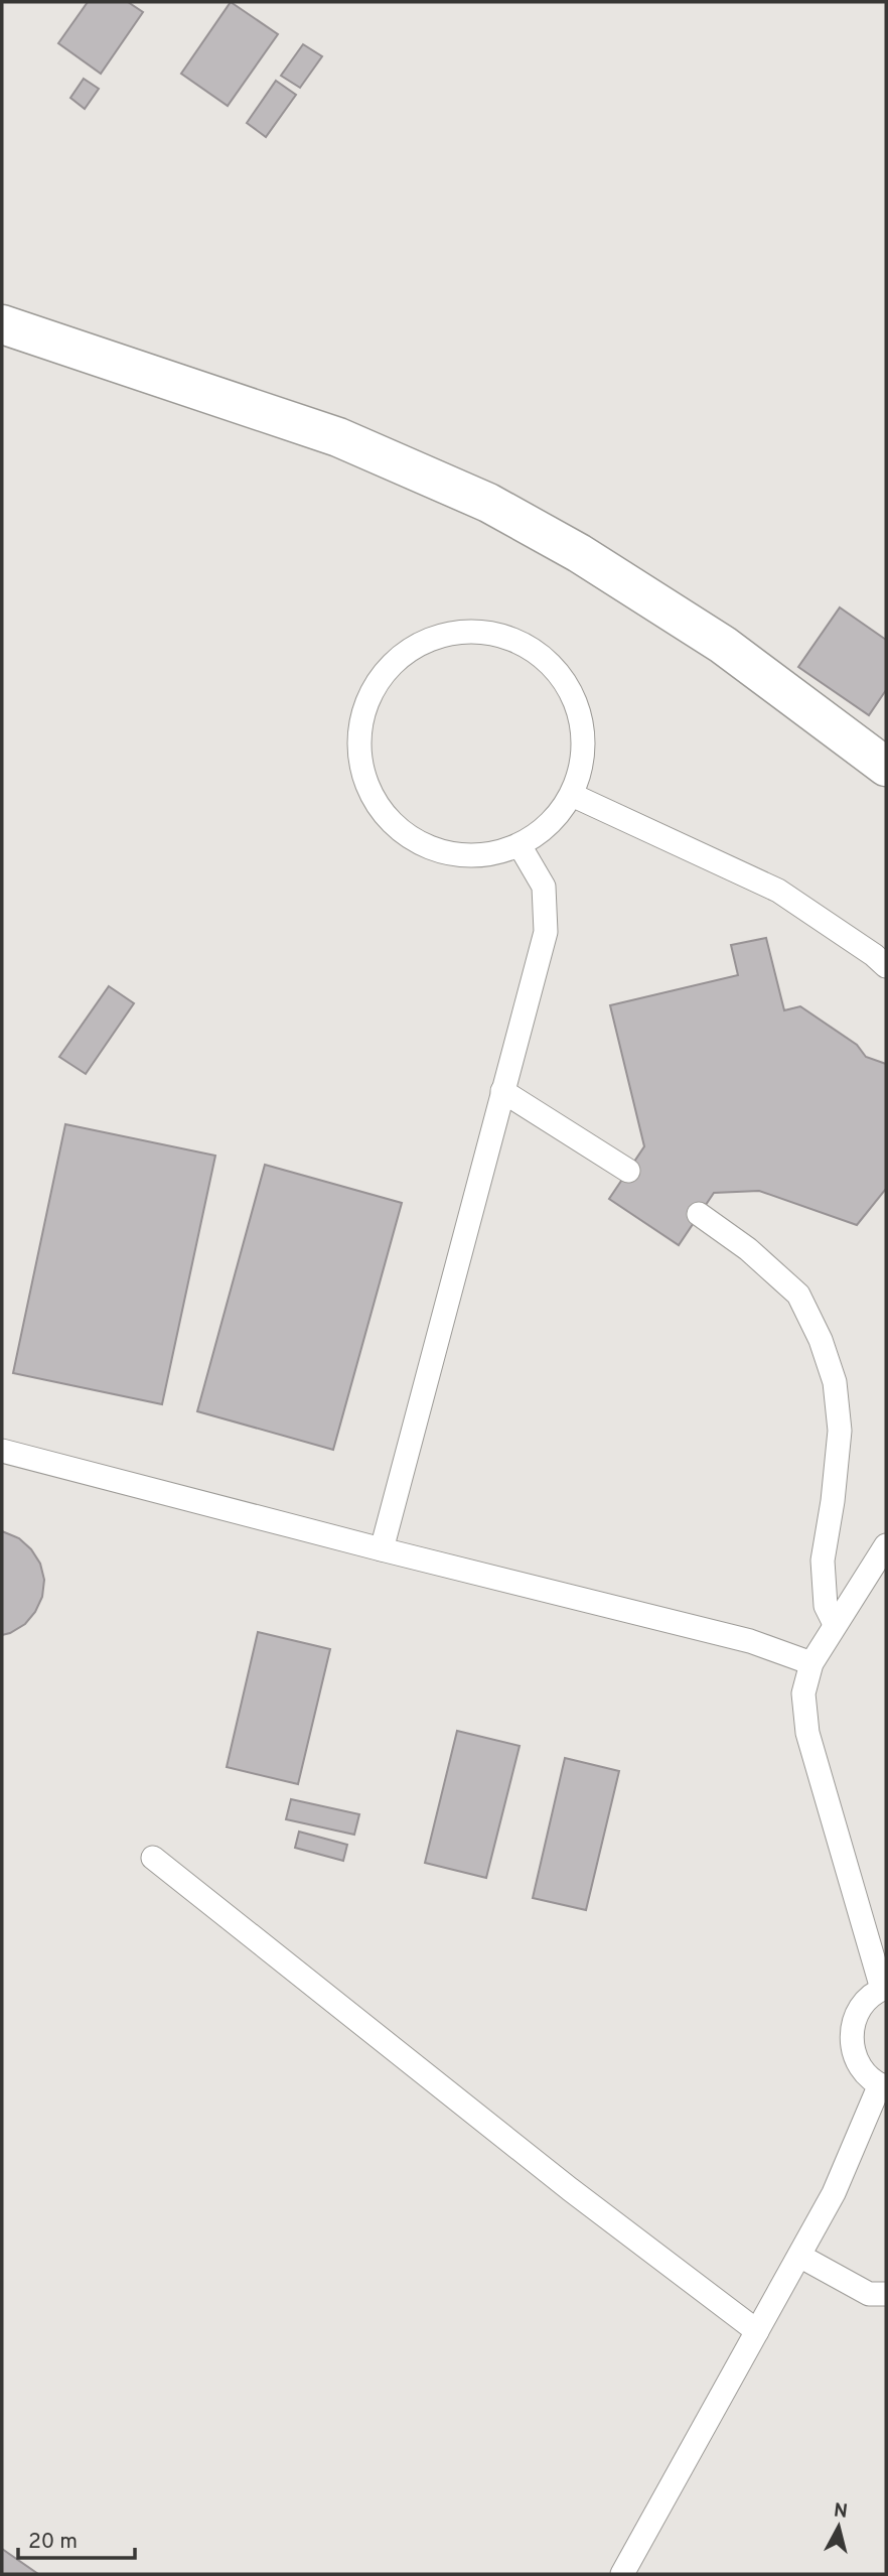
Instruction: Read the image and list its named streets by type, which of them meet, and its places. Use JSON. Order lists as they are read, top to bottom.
{
  "scale_bar": "20 m",
  "north": "top"
}
